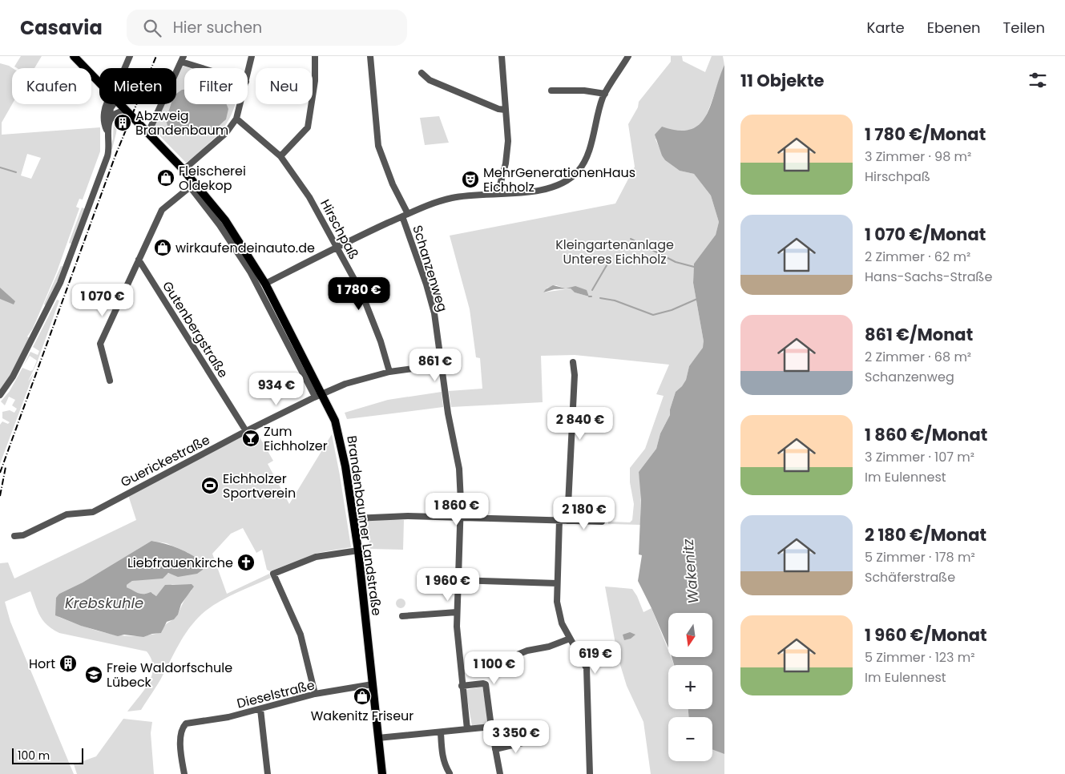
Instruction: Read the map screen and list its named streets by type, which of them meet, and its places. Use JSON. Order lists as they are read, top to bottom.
{
  "streets": {
    "main road": ["Brandenbaumer Landstraße"],
    "street": [
      "Hirschpaß",
      "Schanzenweg",
      "Gutenbergstraße",
      "Guerickestraße",
      "Dieselstraße"
    ]
  },
  "crossings": [
    ["Hirschpaß", "Guerickestraße"],
    ["Schanzenweg", "Guerickestraße"],
    ["Gutenbergstraße", "Guerickestraße"],
    ["Guerickestraße", "Brandenbaumer Landstraße"],
    ["Brandenbaumer Landstraße", "Dieselstraße"]
  ],
  "water": ["Wakenitz", "Krebskuhle"],
  "parks": ["Kleingartenanlage Unteres Eichholz"],
  "places": {
    "building": ["Abzweig Brandenbaum", "Hort"],
    "shop": ["Fleischerei Oldekop", "wirkaufendeinauto.de", "Wakenitz Friseur"],
    "theatre": ["MehrGenerationenHaus Eichholz"],
    "bar": ["Zum Eichholzer"],
    "sports": ["Eichholzer Sportverein"],
    "church": ["Liebfrauenkirche"],
    "school or university": ["Freie Waldorfschule Lübeck"]
  },
  "scale_bar": "100 m",
  "north": "bottom",
  "page": {
    "header": "Casavia",
    "search": "Hier suchen",
    "nav": ["Karte", "Ebenen", "Teilen"],
    "heading": "11 Objekte",
    "chip": [
      "Kaufen",
      "Mieten",
      "Filter",
      "Neu"
    ],
    "list": [
      {
        "name": "1 780 €/Monat",
        "note": "3 Zimmer · 98 m² · Hirschpaß"
      },
      {
        "name": "1 070 €/Monat",
        "note": "2 Zimmer · 62 m² · Hans-Sachs-Straße"
      },
      {
        "name": "861 €/Monat",
        "note": "2 Zimmer · 68 m² · Schanzenweg"
      },
      {
        "name": "1 860 €/Monat",
        "note": "3 Zimmer · 107 m² · Im Eulennest"
      },
      {
        "name": "2 180 €/Monat",
        "note": "5 Zimmer · 178 m² · Schäferstraße"
      },
      {
        "name": "1 960 €/Monat",
        "note": "5 Zimmer · 123 m² · Im Eulennest"
      }
    ],
    "price": [
      "1 780 €",
      "1 070 €",
      "861 €",
      "934 €",
      "2 840 €",
      "1 860 €",
      "2 180 €",
      "1 960 €",
      "619 €",
      "1 100 €",
      "3 350 €"
    ],
    "map_buttons": ["+", "−"],
    "scale": "100 m"
  }
}
